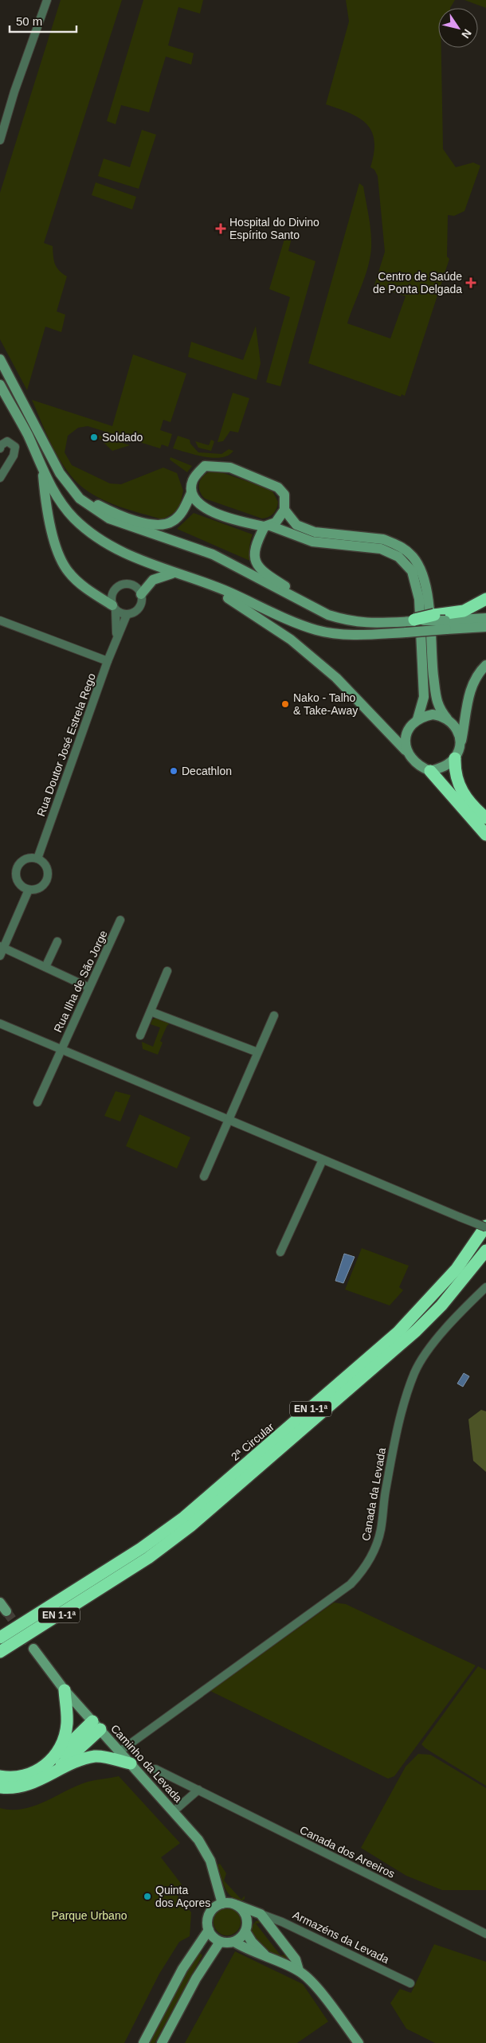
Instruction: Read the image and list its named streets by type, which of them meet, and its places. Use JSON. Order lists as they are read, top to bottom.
{
  "streets": {
    "highway": ["EN 1-1ª", "2ª Circular"],
    "street": [
      "Rua Doutor José Estrela Rego",
      "Rua Ilha de São Jorge",
      "Canada da Levada",
      "Caminho da Levada",
      "Canada dos Areeiros",
      "Armazéns da Levada"
    ]
  },
  "crossings": [
    ["Canada da Levada", "Caminho da Levada"],
    ["Caminho da Levada", "Armazéns da Levada"]
  ],
  "parks": ["Parque Urbano"],
  "places": {
    "health": ["Hospital do Divino Espírito Santo", "Centro de Saúde de Ponta Delgada"],
    "other": [
      "Soldado",
      "Nako - Talho & Take-Away",
      "Decathlon",
      "Quinta dos Açores"
    ]
  },
  "scale_bar": "50 m",
  "north": "bottom right"
}
